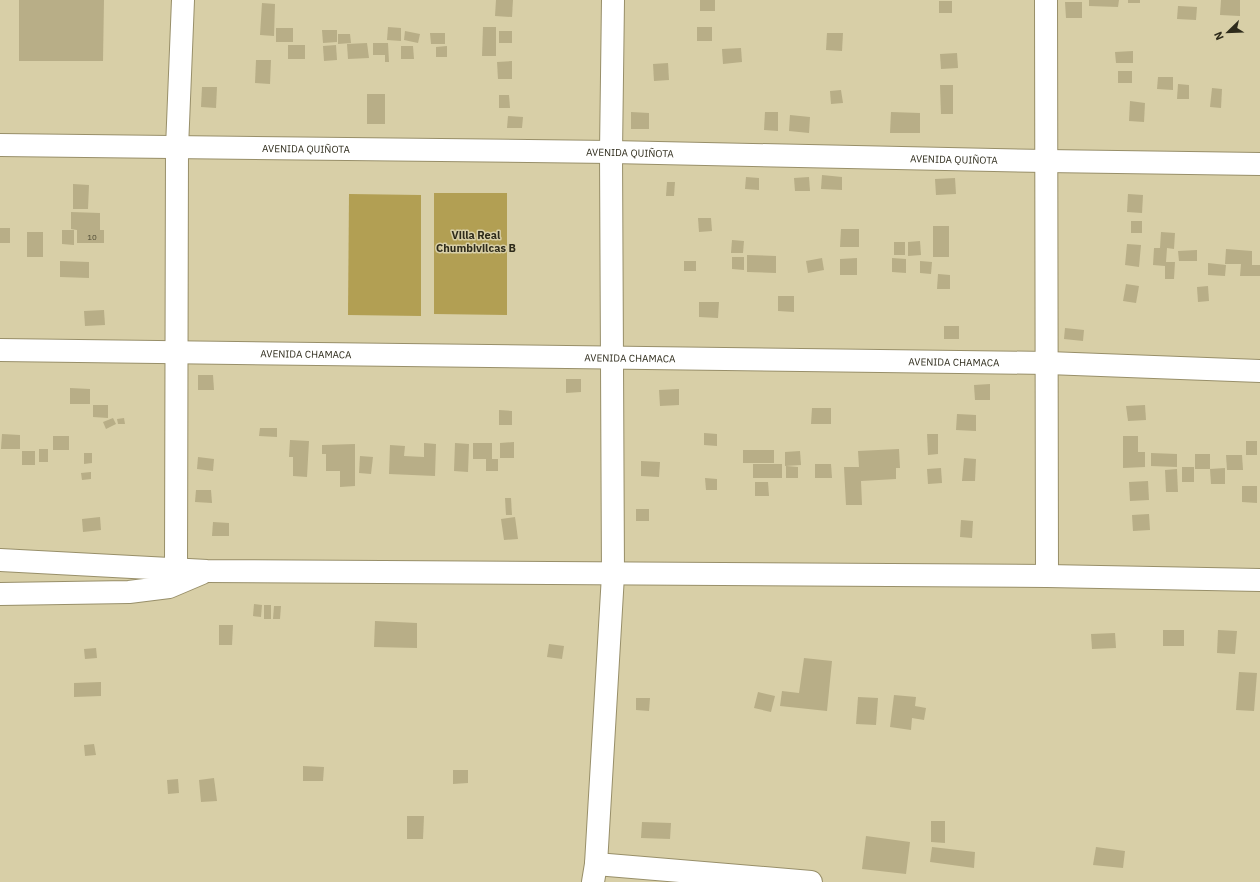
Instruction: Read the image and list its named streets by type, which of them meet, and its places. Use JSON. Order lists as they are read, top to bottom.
{
  "streets": {
    "street": ["AVENIDA QUIÑOTA", "AVENIDA CHAMACA"]
  },
  "districts": ["Villa Real Chumbivilcas B"],
  "house_numbers": ["10"],
  "north": "bottom left"
}
